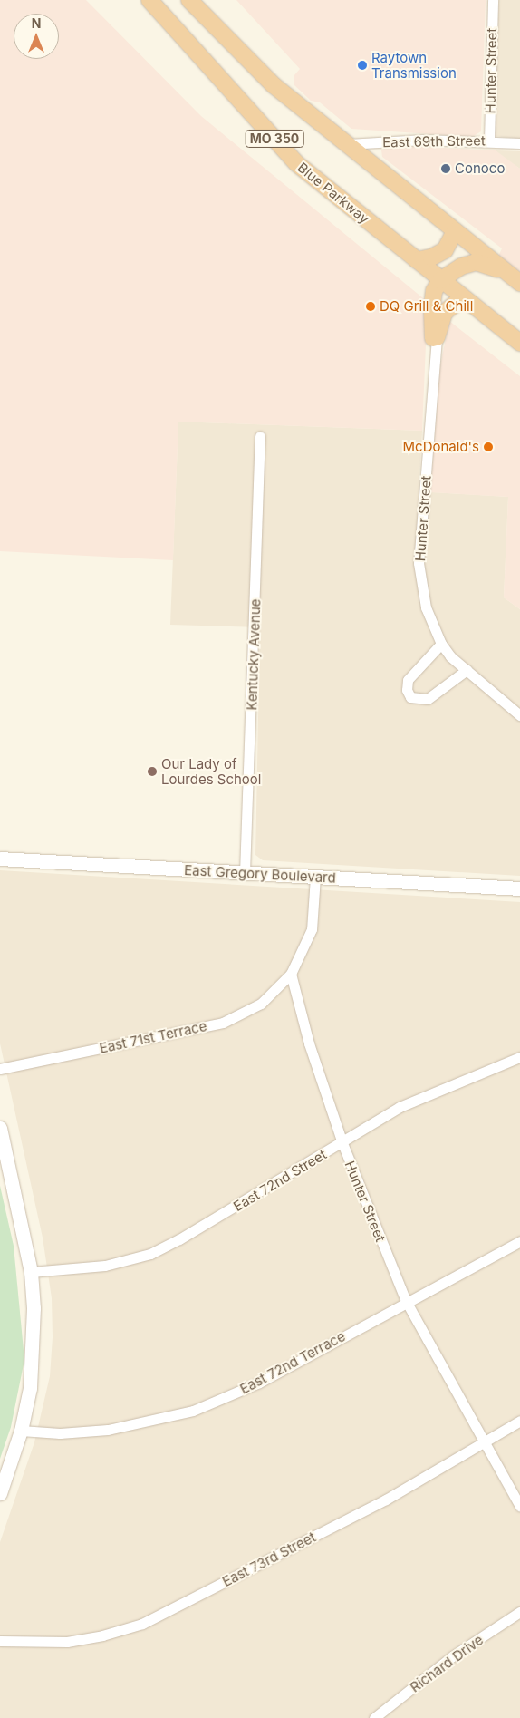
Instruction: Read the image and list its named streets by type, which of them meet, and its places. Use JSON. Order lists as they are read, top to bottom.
{
  "streets": {
    "highway": ["MO 350", "Blue Parkway"],
    "main road": ["East Gregory Boulevard"],
    "street": [
      "Hunter Street",
      "East 69th Street",
      "Kentucky Avenue",
      "East 71st Terrace",
      "East 72nd Street",
      "East 72nd Terrace",
      "East 73rd Street",
      "Richard Drive"
    ]
  },
  "crossings": [
    ["Hunter Street", "East 69th Street"],
    ["Hunter Street", "East 71st Terrace"],
    ["Hunter Street", "East 72nd Street"],
    ["Hunter Street", "East 72nd Terrace"],
    ["Hunter Street", "East 73rd Street"],
    ["MO 350", "East 69th Street"],
    ["Kentucky Avenue", "East Gregory Boulevard"]
  ],
  "places": [
    "Raytown Transmission",
    "Conoco",
    "DQ Grill & Chill",
    "McDonald's",
    "Our Lady of Lourdes School"
  ],
  "north": "top"
}
